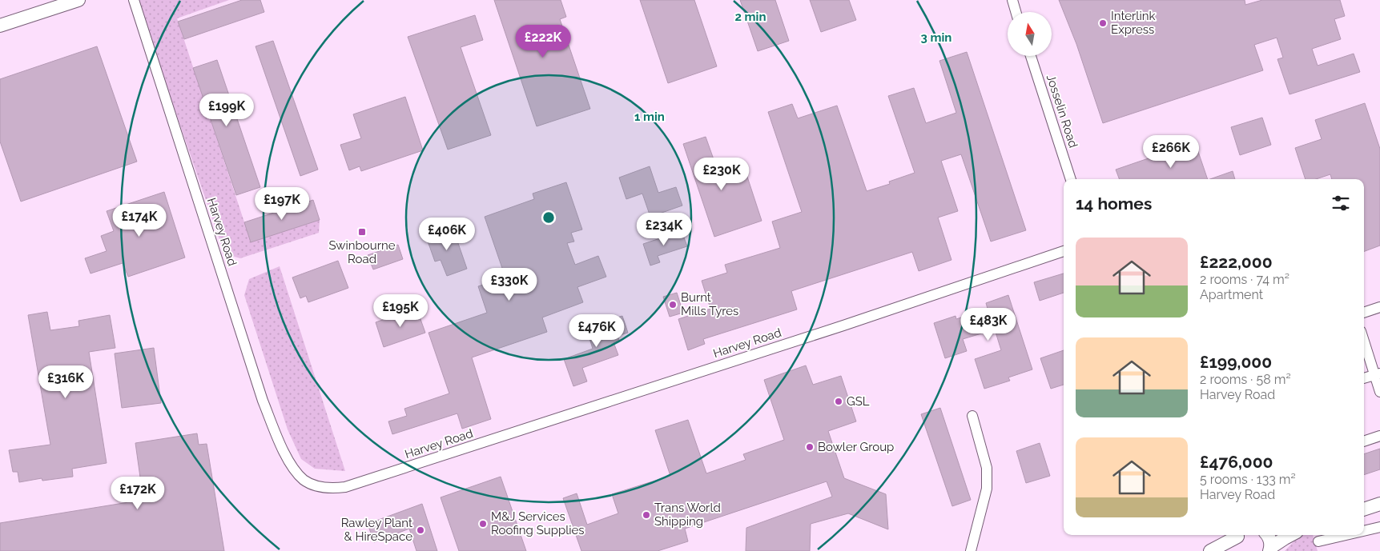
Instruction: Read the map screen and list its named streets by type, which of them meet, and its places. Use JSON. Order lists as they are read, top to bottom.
{
  "streets": {
    "street": ["Josselin Road", "Harvey Road"]
  },
  "places": {
    "other": [
      "Interlink Express",
      "Burnt Mills Tyres",
      "GSL",
      "Bowler Group",
      "Trans World Shipping",
      "M&J Services Roofing Supplies",
      "Rawley Plant & HireSpace"
    ],
    "transit": ["Swinbourne Road"]
  },
  "north": "top",
  "page": {
    "price": [
      "£222K",
      "£199K",
      "£266K",
      "£230K",
      "£197K",
      "£174K",
      "£234K",
      "£406K",
      "£330K",
      "£195K",
      "£483K",
      "£476K",
      "£316K",
      "£172K"
    ],
    "heading": "14 homes",
    "list": [
      {
        "name": "£222,000",
        "note": "2 rooms · 74 m² · Apartment"
      },
      {
        "name": "£199,000",
        "note": "2 rooms · 58 m² · Harvey Road"
      },
      {
        "name": "£476,000",
        "note": "5 rooms · 133 m² · Harvey Road"
      }
    ]
  },
  "rings": ["2 min", "3 min", "1 min"]
}
